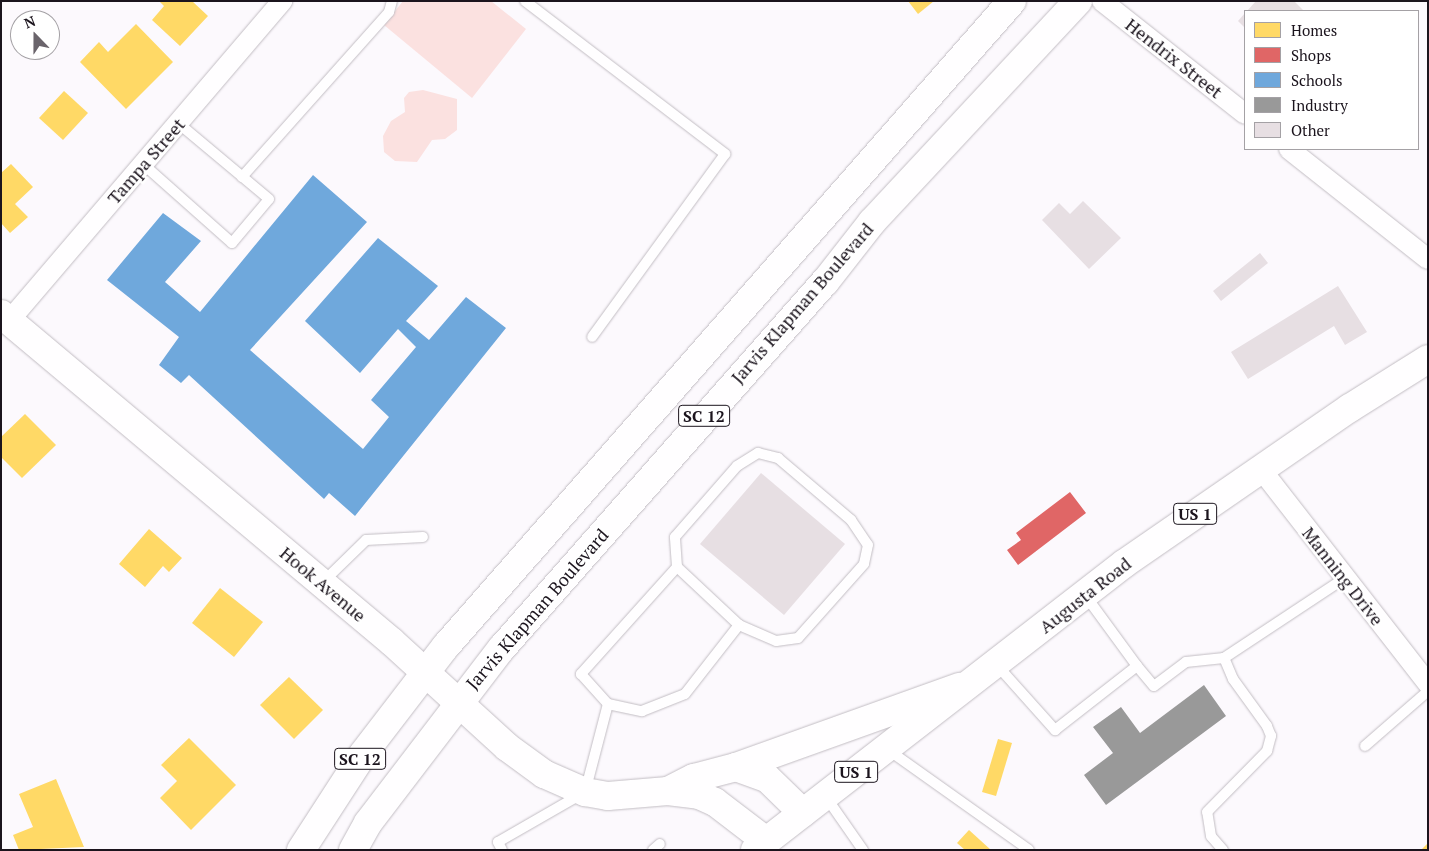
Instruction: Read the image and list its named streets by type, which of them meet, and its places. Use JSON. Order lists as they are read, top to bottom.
{
  "streets": {
    "main road": [
      "Jarvis Klapman Boulevard",
      "SC 12",
      "US 1",
      "Hook Avenue",
      "Augusta Road"
    ],
    "street": ["Hendrix Street", "Tampa Street", "Manning Drive"]
  },
  "crossings": [
    ["Tampa Street", "Hook Avenue"],
    ["Jarvis Klapman Boulevard", "Hook Avenue"],
    ["SC 12", "Hook Avenue"],
    ["Manning Drive", "Augusta Road"],
    ["Hook Avenue", "Augusta Road"]
  ],
  "legend": [
    "Homes",
    "Shops",
    "Schools",
    "Industry",
    "Other"
  ],
  "north": "top"
}
